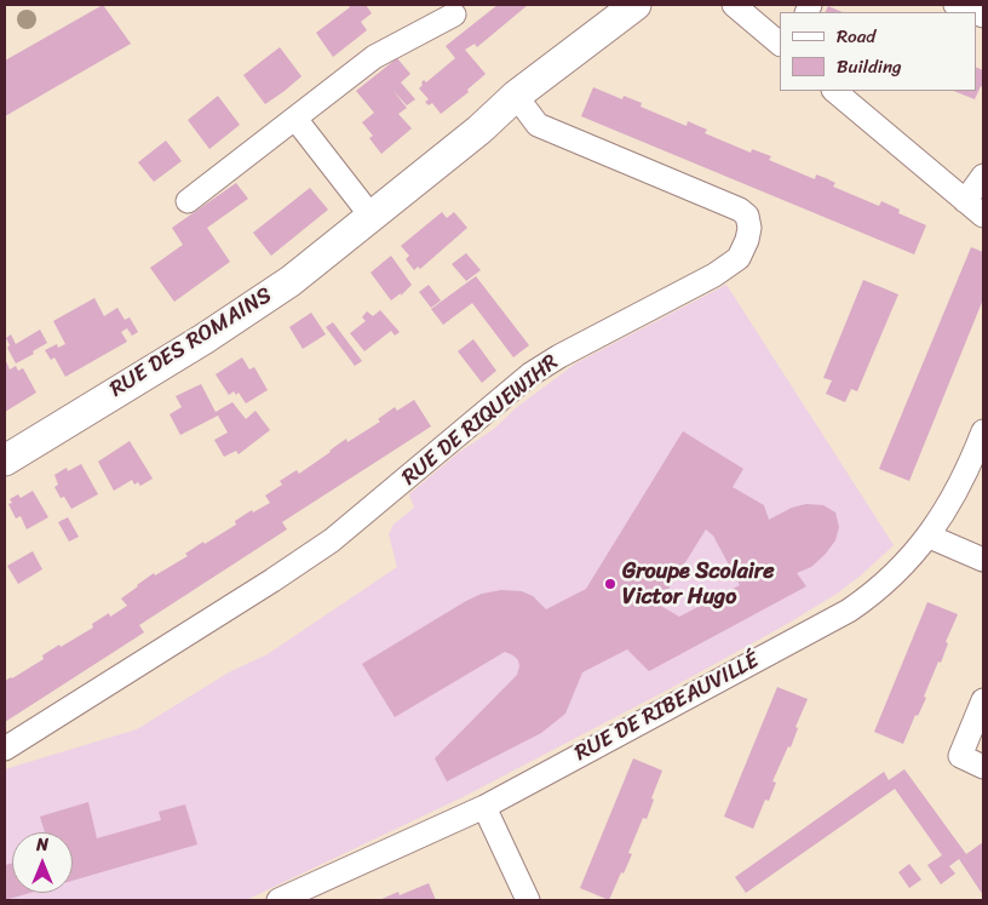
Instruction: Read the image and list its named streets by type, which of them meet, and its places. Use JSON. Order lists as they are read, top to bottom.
{
  "streets": {
    "main road": ["RUE DES ROMAINS"],
    "street": ["RUE DE RIQUEWIHR", "RUE DE RIBEAUVILLÉ"]
  },
  "crossings": [
    ["RUE DES ROMAINS", "RUE DE RIQUEWIHR"]
  ],
  "places": ["Groupe Scolaire Victor Hugo"],
  "legend": ["Road", "Building"],
  "north": "top"
}
